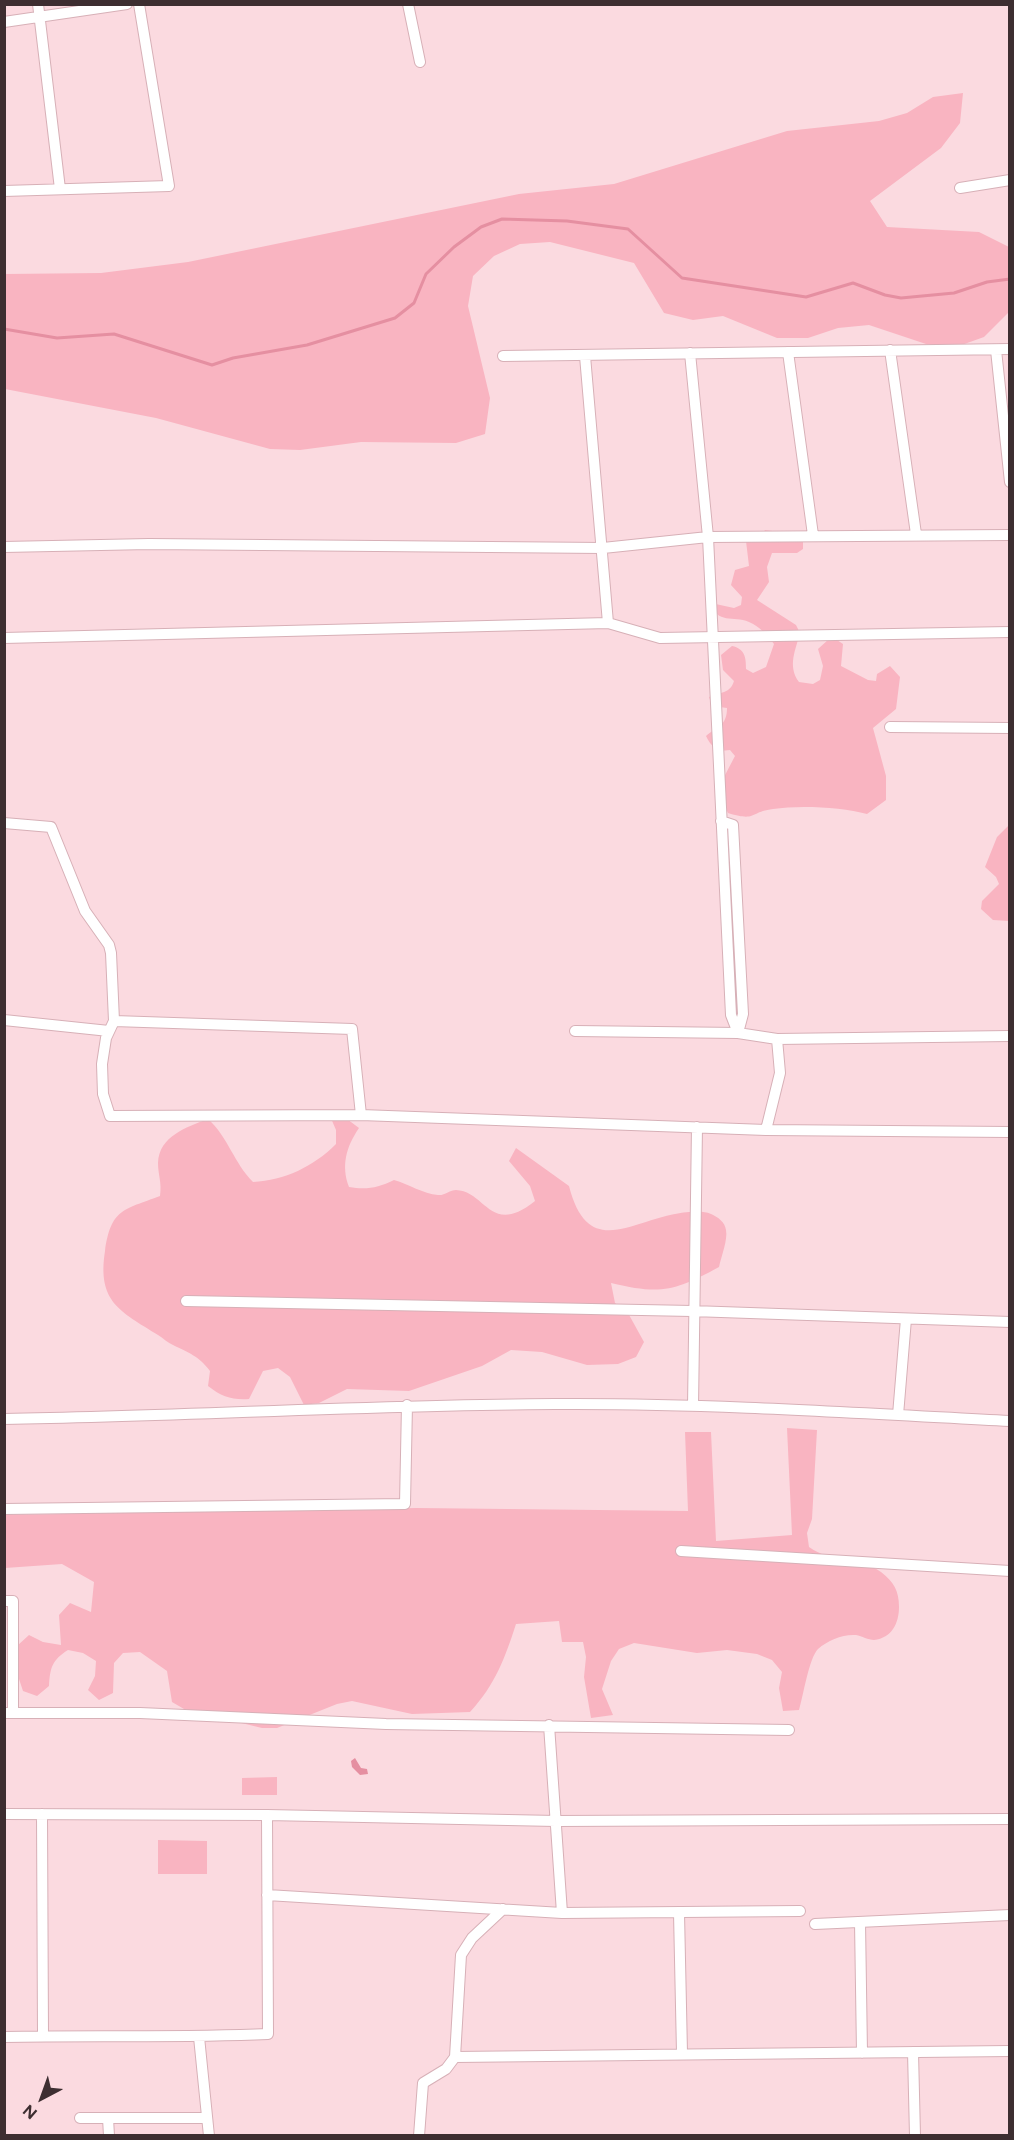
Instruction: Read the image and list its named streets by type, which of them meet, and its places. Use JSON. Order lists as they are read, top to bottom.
{
  "north": "bottom left"
}
